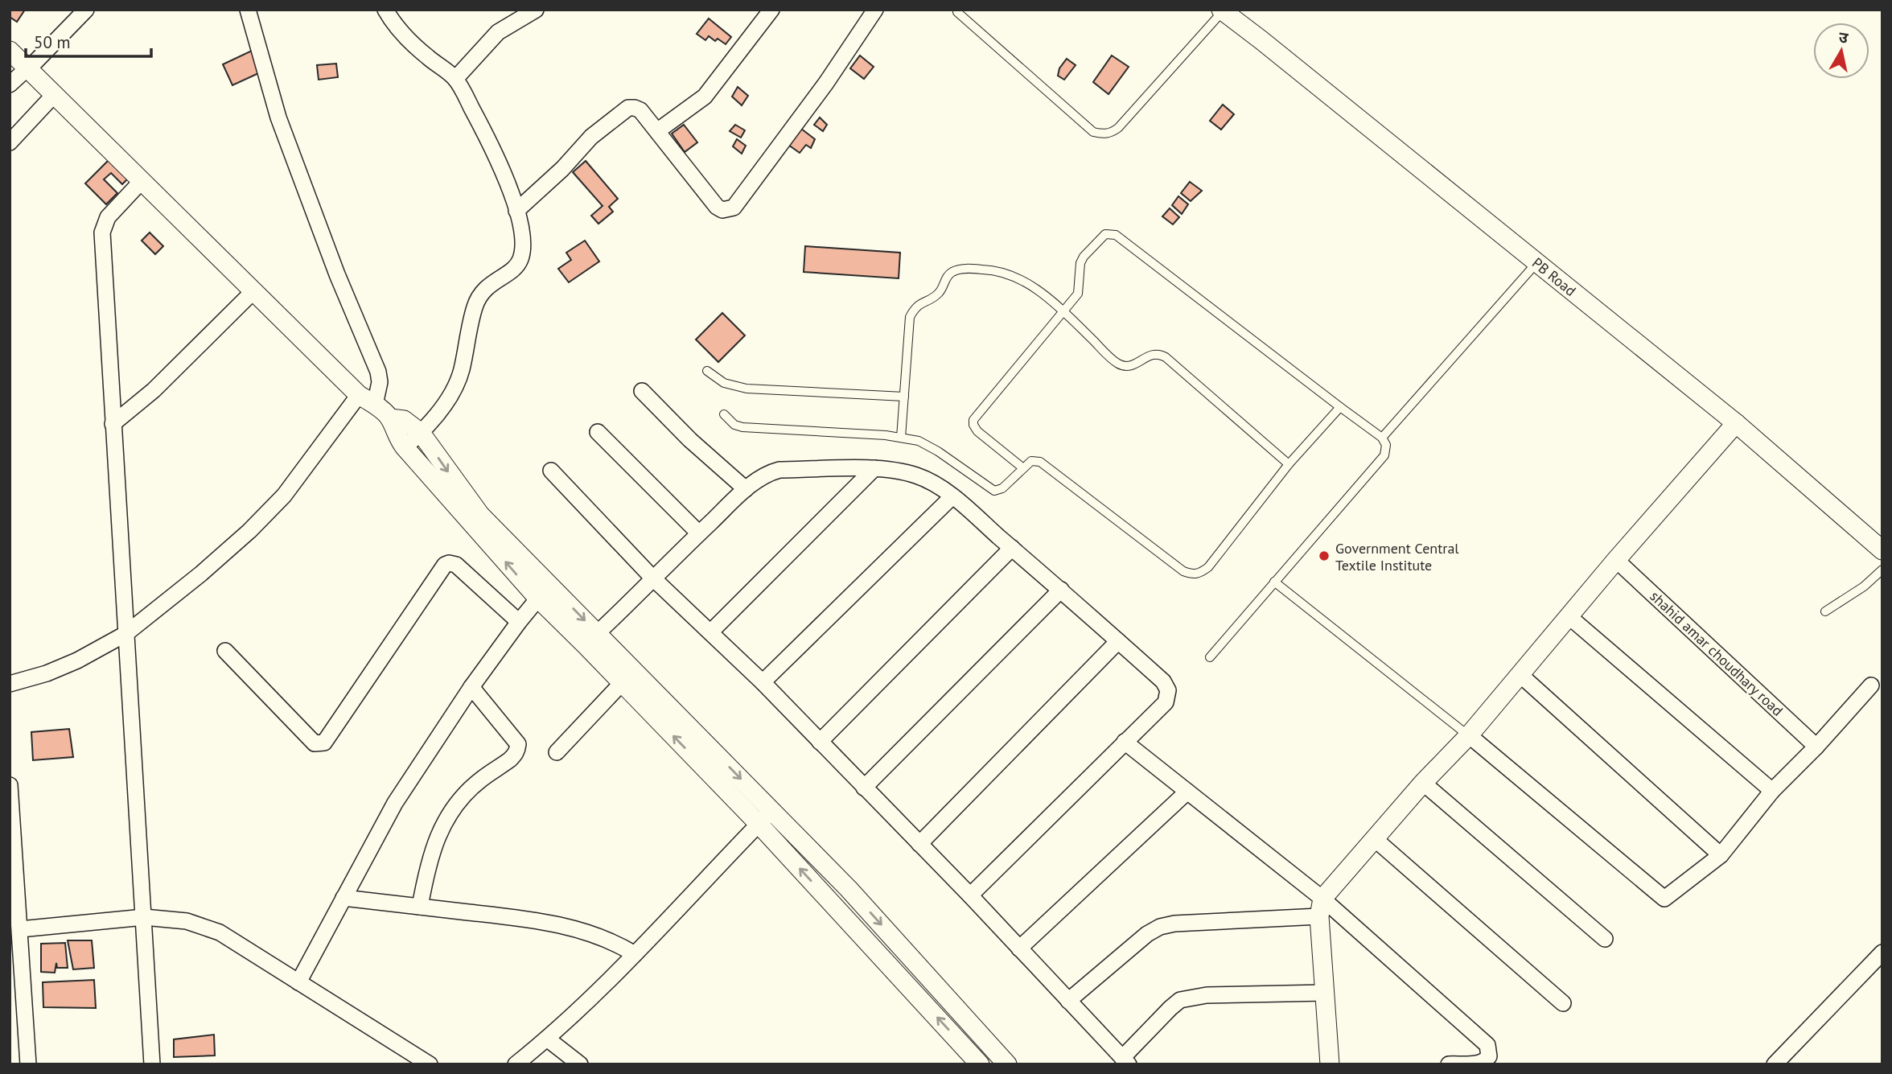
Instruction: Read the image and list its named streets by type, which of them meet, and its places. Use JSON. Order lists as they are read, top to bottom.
{
  "streets": {
    "street": ["PB Road", "shahid amar choudhary road"]
  },
  "places": ["Government Central Textile Institute"],
  "scale_bar": "50 m",
  "north": "top"
}
